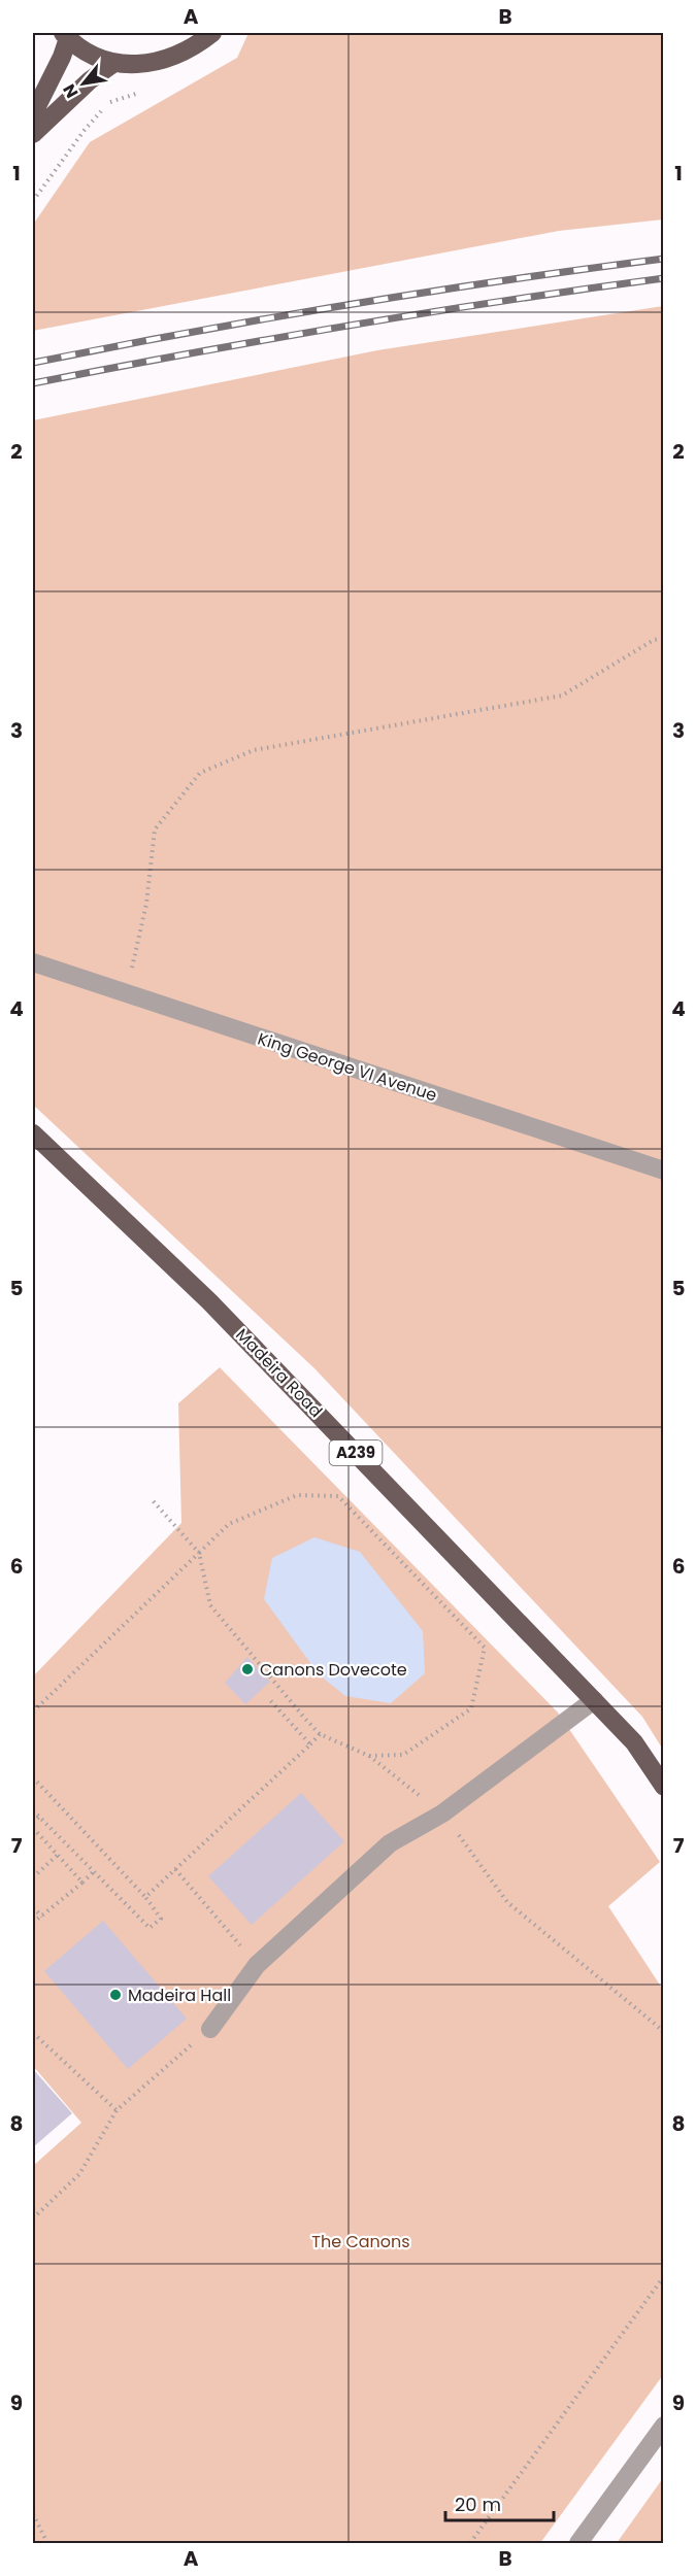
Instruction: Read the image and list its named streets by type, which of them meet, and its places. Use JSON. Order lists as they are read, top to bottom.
{
  "streets": {
    "main road": ["Madeira Road", "A239"],
    "street": ["King George VI Avenue"]
  },
  "parks": ["The Canons"],
  "places": ["Canons Dovecote", "Madeira Hall"],
  "scale_bar": "20 m",
  "north": "bottom left",
  "grid": {
    "columns": ["A", "B"],
    "rows": [
      "1",
      "2",
      "3",
      "4",
      "5",
      "6",
      "7",
      "8",
      "9"
    ]
  }
}
